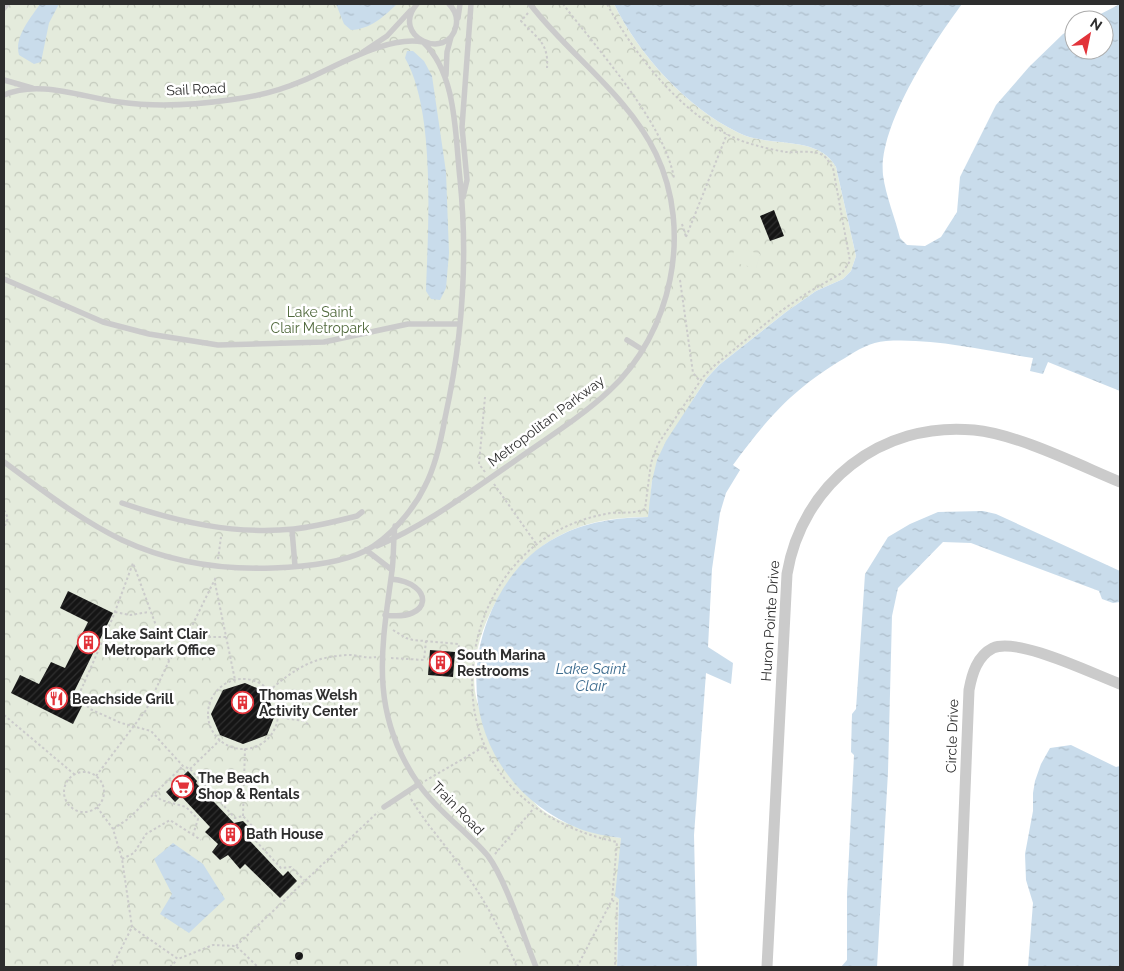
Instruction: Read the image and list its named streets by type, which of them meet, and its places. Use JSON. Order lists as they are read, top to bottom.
{
  "streets": {
    "street": ["Huron Pointe Drive", "Circle Drive"],
    "lane": ["Sail Road", "Metropolitan Parkway", "Train Road"]
  },
  "crossings": [
    ["Metropolitan Parkway", "Train Road"]
  ],
  "water": ["Lake Saint Clair"],
  "parks": ["Lake Saint Clair Metropark"],
  "places": {
    "building": [
      "Lake Saint Clair Metropark Office",
      "South Marina Restrooms",
      "Thomas Welsh Activity Center",
      "Bath House"
    ],
    "restaurant": ["Beachside Grill"],
    "supermarket": ["The Beach Shop & Rentals"]
  },
  "north": "top right"
}
